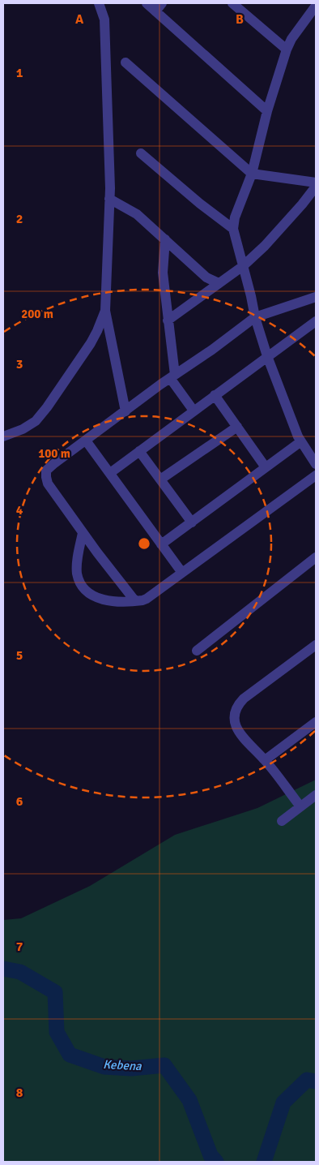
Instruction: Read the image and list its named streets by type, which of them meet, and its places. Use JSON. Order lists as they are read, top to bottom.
{
  "water": ["Kebena"],
  "grid": {
    "columns": ["A", "B"],
    "rows": [
      "1",
      "2",
      "3",
      "4",
      "5",
      "6",
      "7",
      "8"
    ]
  },
  "rings": ["200 m", "100 m"]
}
